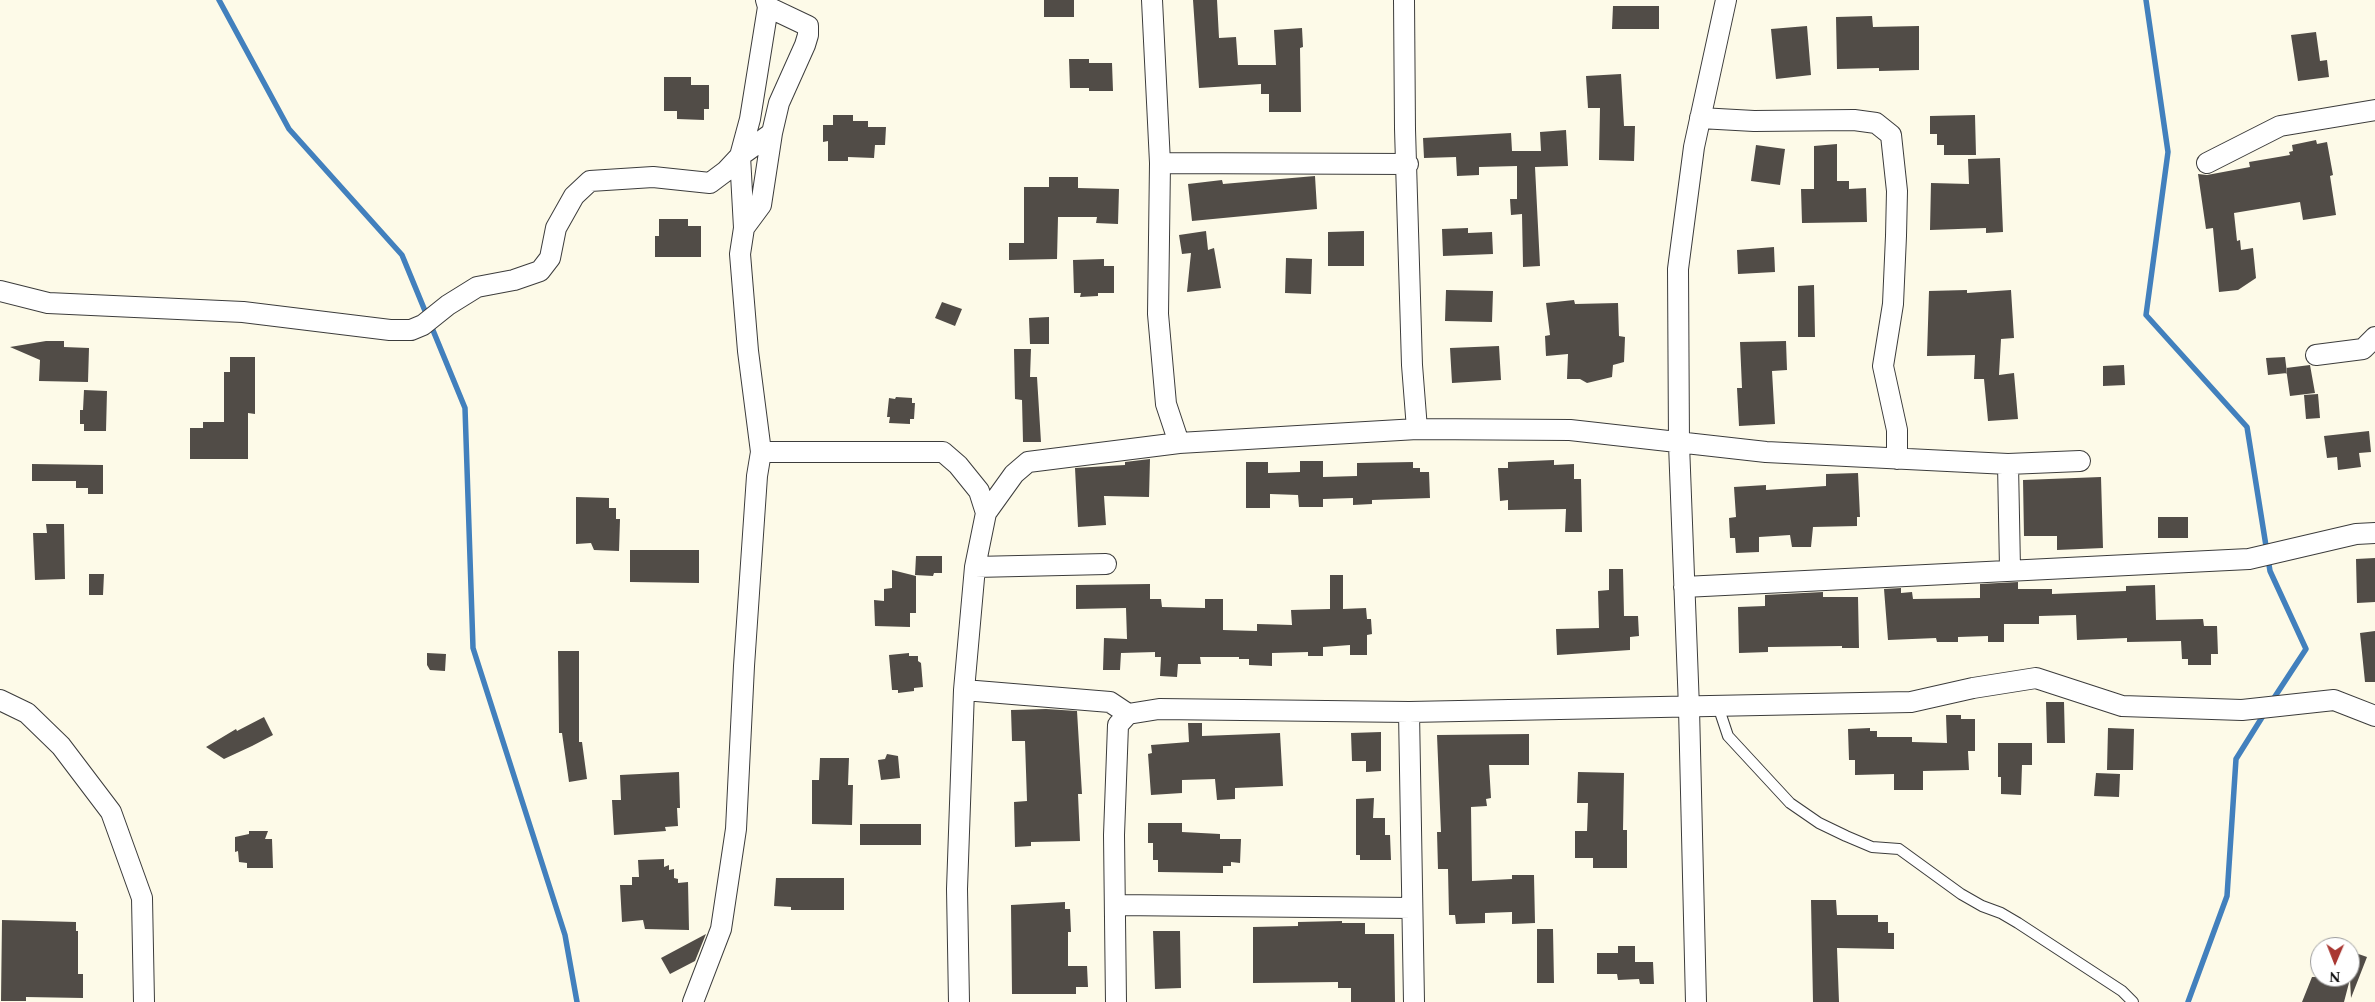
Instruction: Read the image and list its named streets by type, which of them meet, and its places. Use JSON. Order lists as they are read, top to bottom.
{
  "north": "bottom"
}
